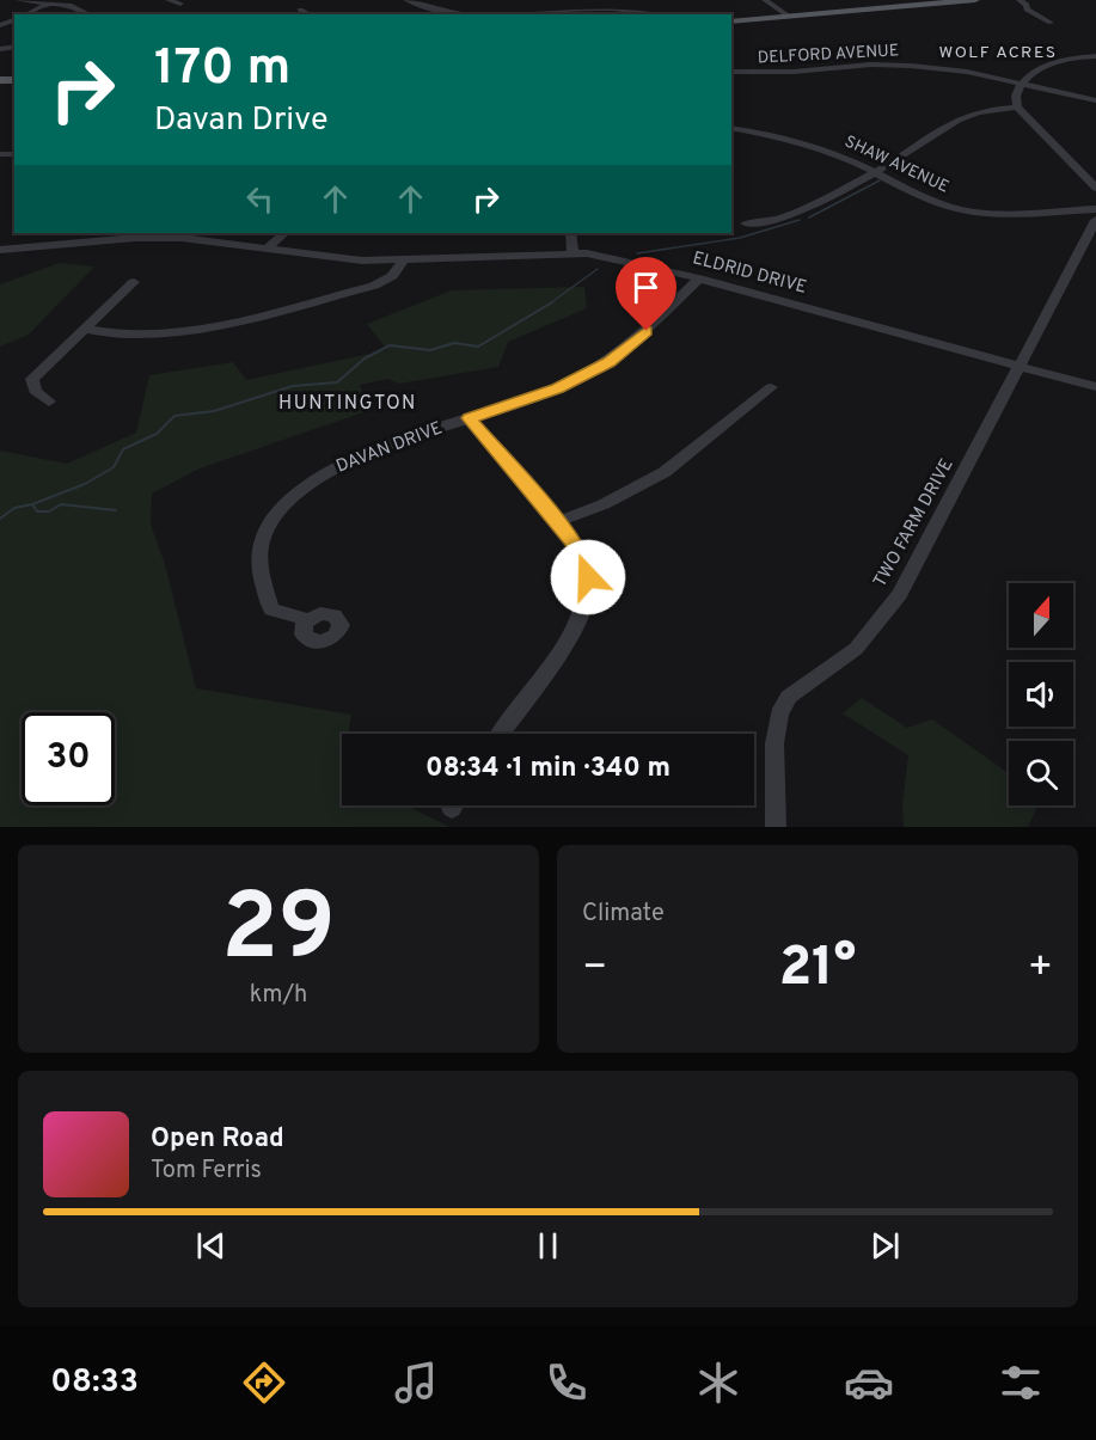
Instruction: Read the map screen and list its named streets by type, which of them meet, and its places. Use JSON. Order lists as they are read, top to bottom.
{
  "streets": {
    "street": [
      "DELFORD AVENUE",
      "SHAW AVENUE",
      "ELDRID DRIVE",
      "DAVAN DRIVE",
      "TWO FARM DRIVE"
    ]
  },
  "crossings": [
    ["ELDRID DRIVE", "DAVAN DRIVE"],
    ["ELDRID DRIVE", "TWO FARM DRIVE"]
  ],
  "districts": ["WOLF ACRES", "HUNTINGTON"],
  "north": "top",
  "page": {
    "turn": ["170 m", "Davan Drive"],
    "limit": "30",
    "trip": "08:34 · 1 min · 340 m",
    "tile": [
      ["29", "km/h"],
      "Climate"
    ],
    "heat": ["−", "21°", "+"],
    "song": ["Open Road", "Tom Ferris"],
    "tabs": "08:33"
  }
}
